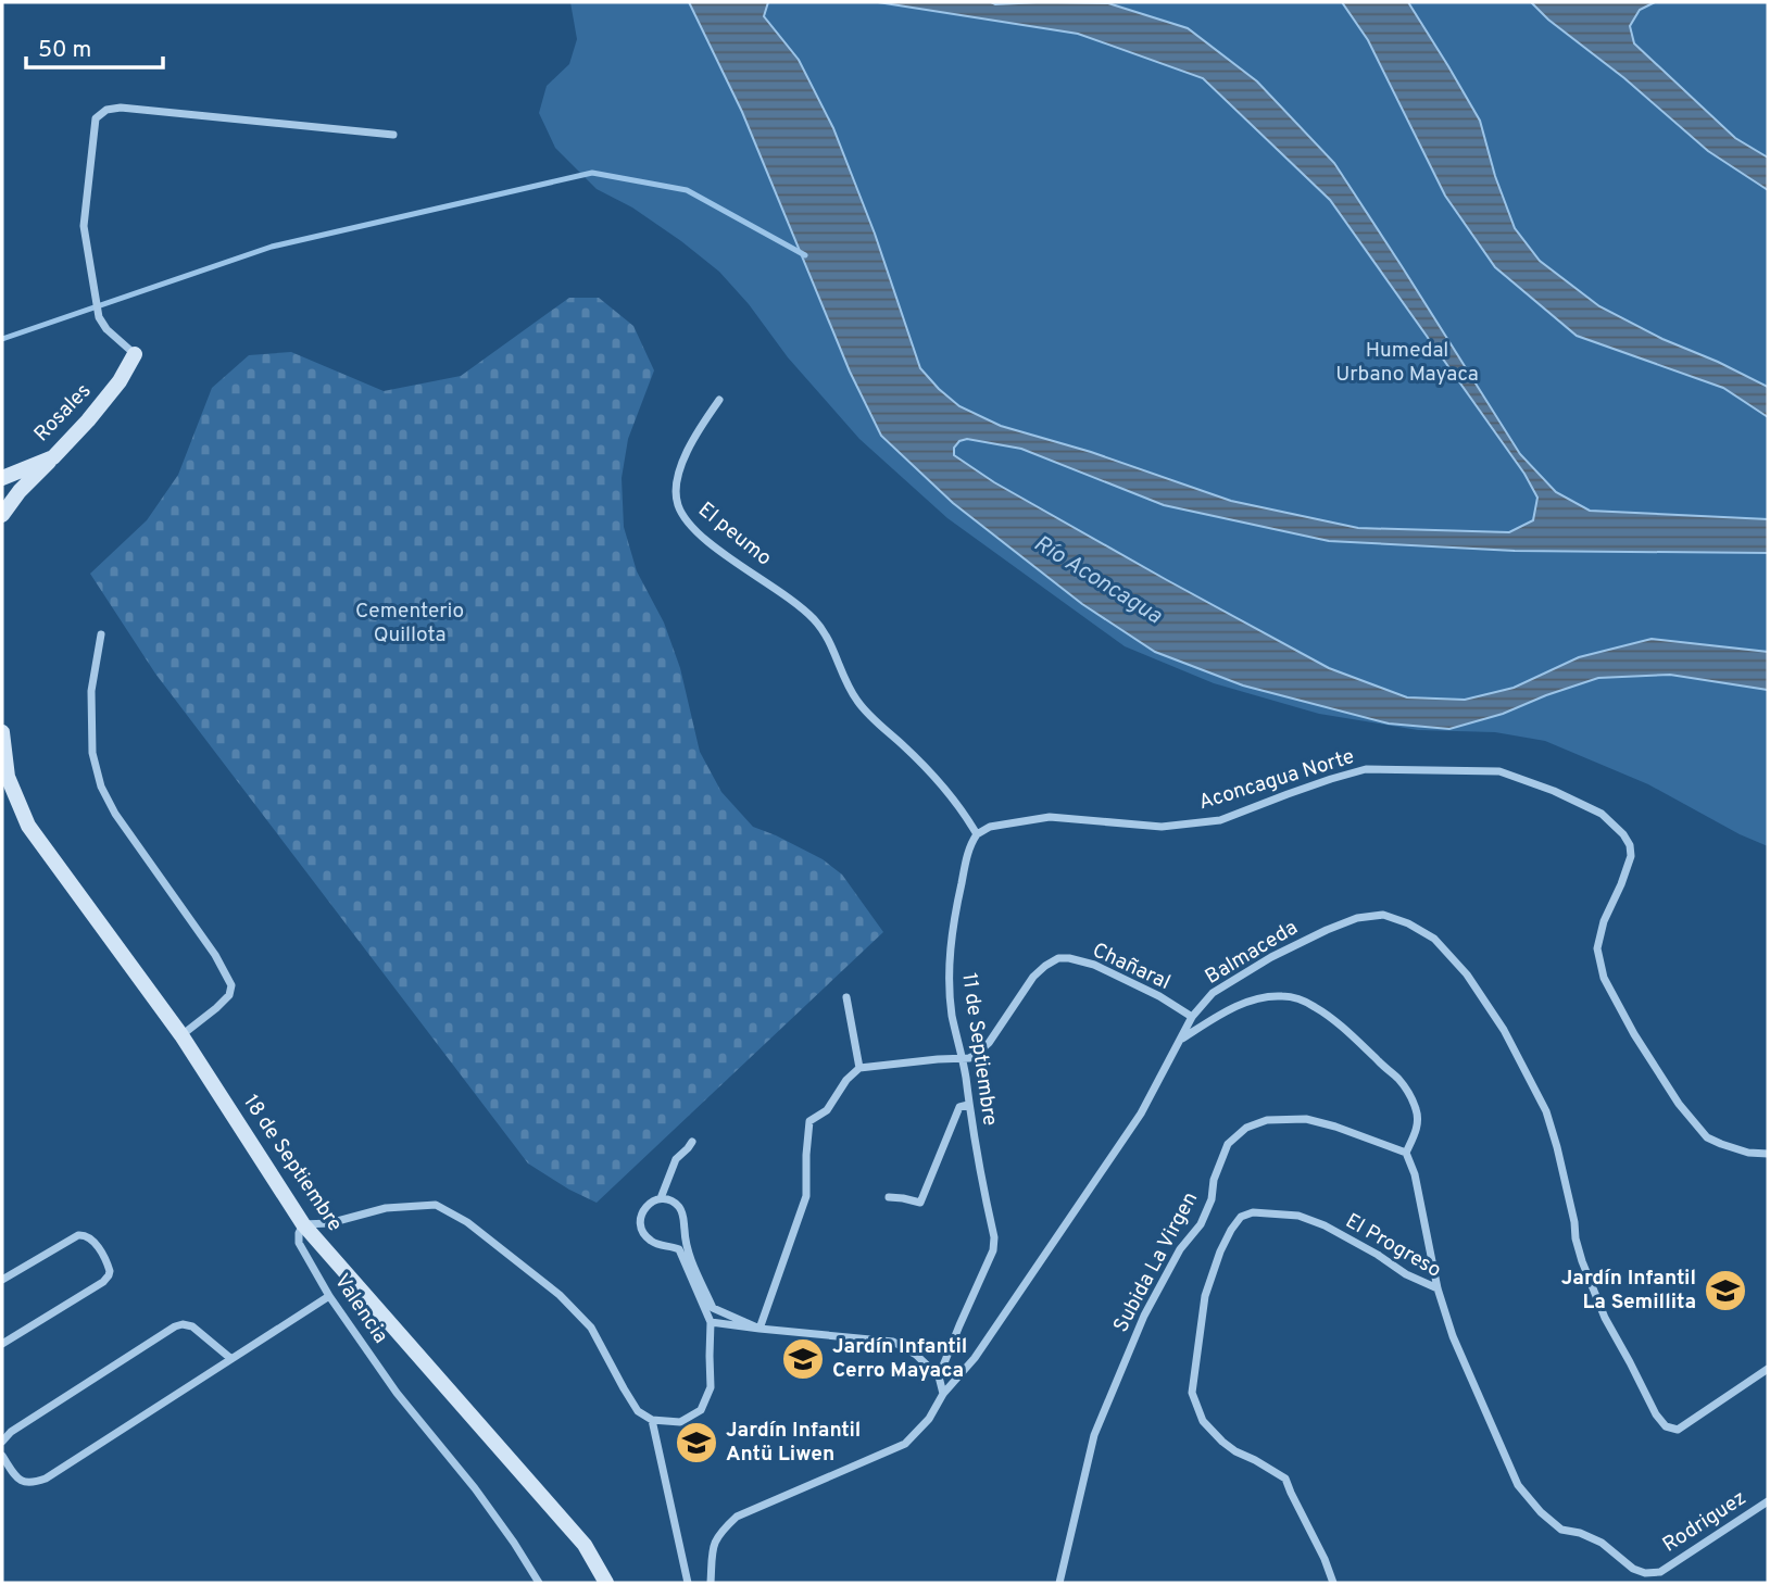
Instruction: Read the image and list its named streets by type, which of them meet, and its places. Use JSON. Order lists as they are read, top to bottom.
{
  "streets": {
    "street": [
      "Rosales",
      "El peumo",
      "Aconcagua Norte",
      "Balmaceda",
      "Chañaral",
      "11 de Septiembre",
      "18 de Septiembre",
      "El Progreso",
      "Subida La Virgen",
      "Valencia",
      "Rodriguez"
    ]
  },
  "crossings": [
    ["El peumo", "Aconcagua Norte"],
    ["El peumo", "11 de Septiembre"],
    ["Aconcagua Norte", "11 de Septiembre"],
    ["Balmaceda", "Chañaral"],
    ["Chañaral", "11 de Septiembre"],
    ["18 de Septiembre", "Valencia"],
    ["El Progreso", "Rodriguez"]
  ],
  "water": ["Río Aconcagua"],
  "parks": ["Humedal Urbano Mayaca", "Cementerio Quillota"],
  "places": {
    "school or university": ["Jardín Infantil La Semillita", "Jardín Infantil Cerro Mayaca", "Jardín Infantil Antü Liwen"]
  },
  "scale_bar": "50 m"
}
